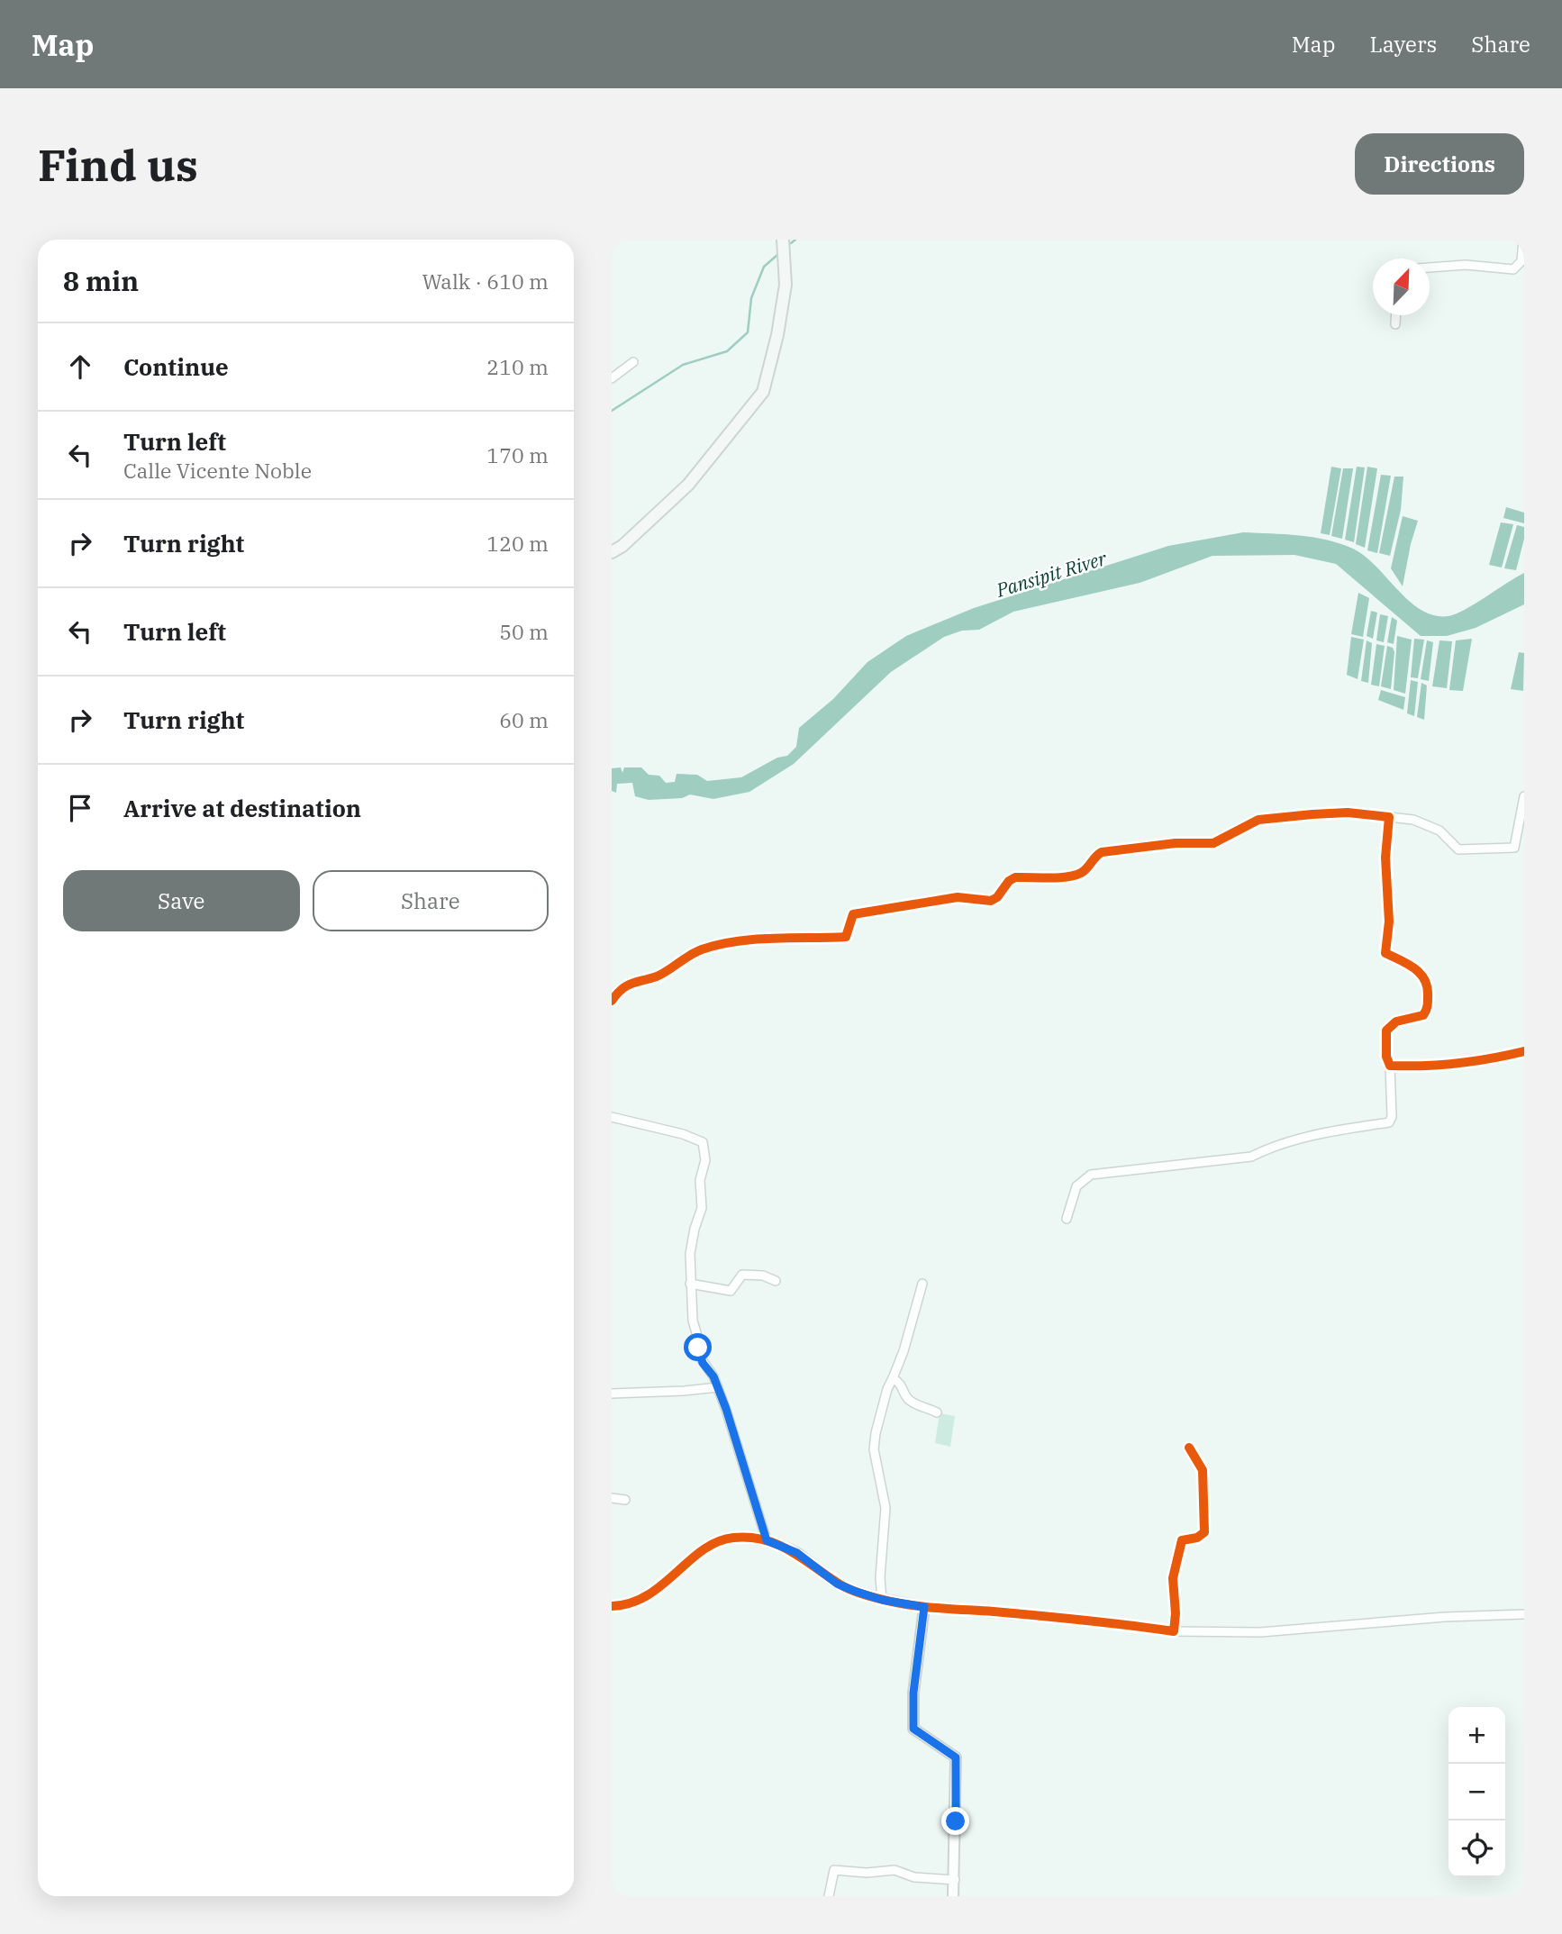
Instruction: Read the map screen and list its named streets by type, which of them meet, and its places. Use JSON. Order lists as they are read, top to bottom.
{
  "water": ["Pansipit River"],
  "north": "top right",
  "page": {
    "header": "Map",
    "nav": ["Map", "Layers", "Share"],
    "buttons": [
      "Directions",
      ["Save", "Share"]
    ],
    "title": "Find us",
    "heading": ["8 min", "Walk · 610 m"],
    "list": [
      ["Continue", "210 m"],
      ["Turn left", "Calle Vicente Noble", "170 m"],
      ["Turn right", "120 m"],
      ["Turn left", "50 m"],
      ["Turn right", "60 m"],
      "Arrive at destination"
    ],
    "map_buttons": ["+", "−"]
  }
}
